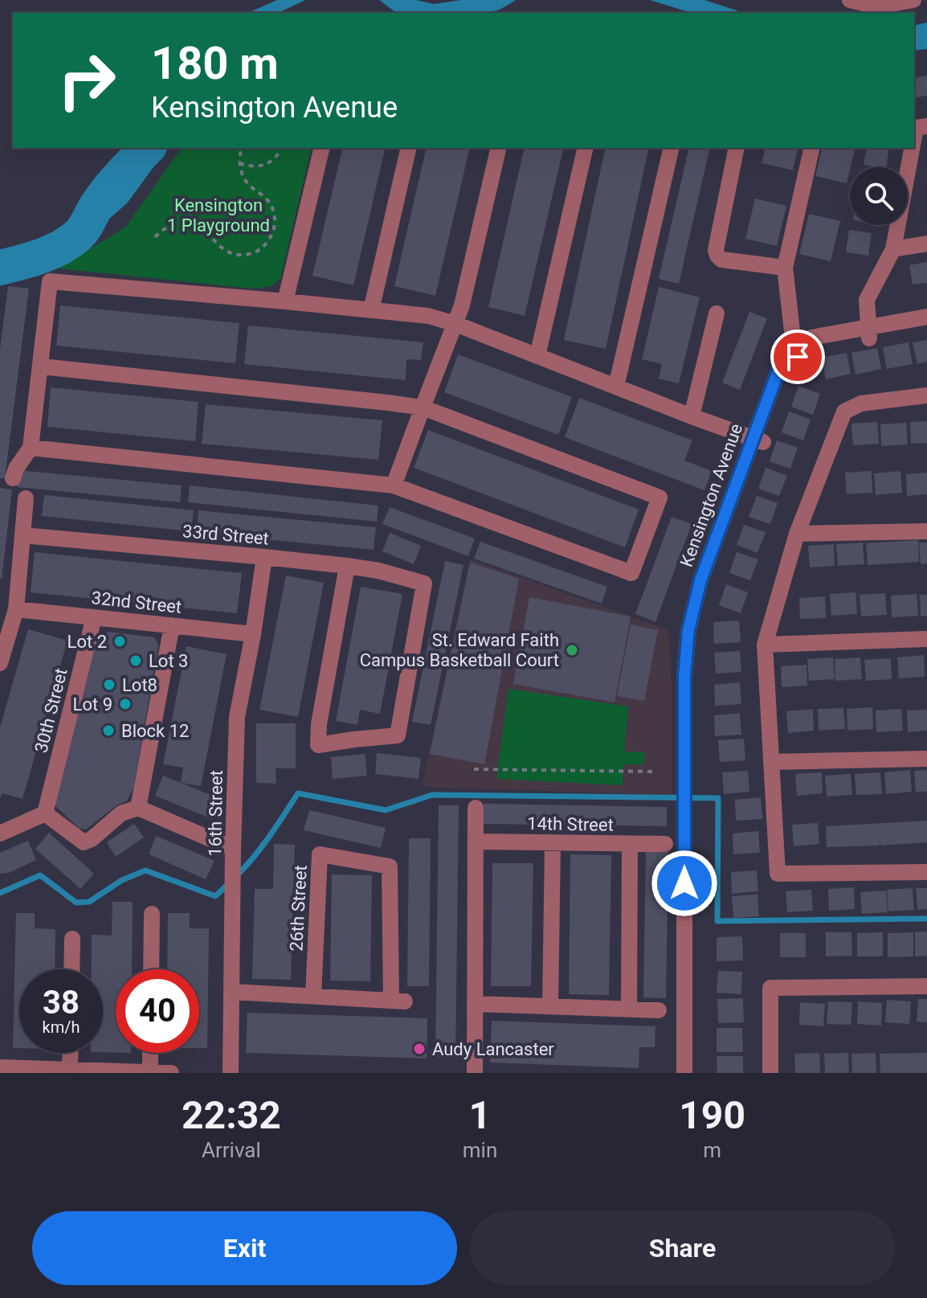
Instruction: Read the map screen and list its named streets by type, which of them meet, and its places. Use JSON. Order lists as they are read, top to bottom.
{
  "streets": {
    "street": [
      "Kensington Avenue",
      "33rd Street",
      "32nd Street",
      "30th Street",
      "16th Street",
      "14th Street",
      "26th Street"
    ]
  },
  "crossings": [
    ["33rd Street", "16th Street"],
    ["32nd Street", "30th Street"],
    ["32nd Street", "16th Street"]
  ],
  "parks": ["Kensington 1 Playground"],
  "places": [
    "Lot 2",
    "St. Edward Faith Campus Basketball Court",
    "Lot 3",
    "Lot8",
    "Lot 9",
    "Block 12",
    "Audy Lancaster"
  ],
  "page": {
    "turn": ["180 m", "Kensington Avenue"],
    "speed": "38 km/h",
    "limit": "40",
    "eta": [
      "22:32",
      "Arrival",
      "1",
      "min",
      "190",
      "m"
    ],
    "buttons": ["Exit", "Share"]
  }
}
